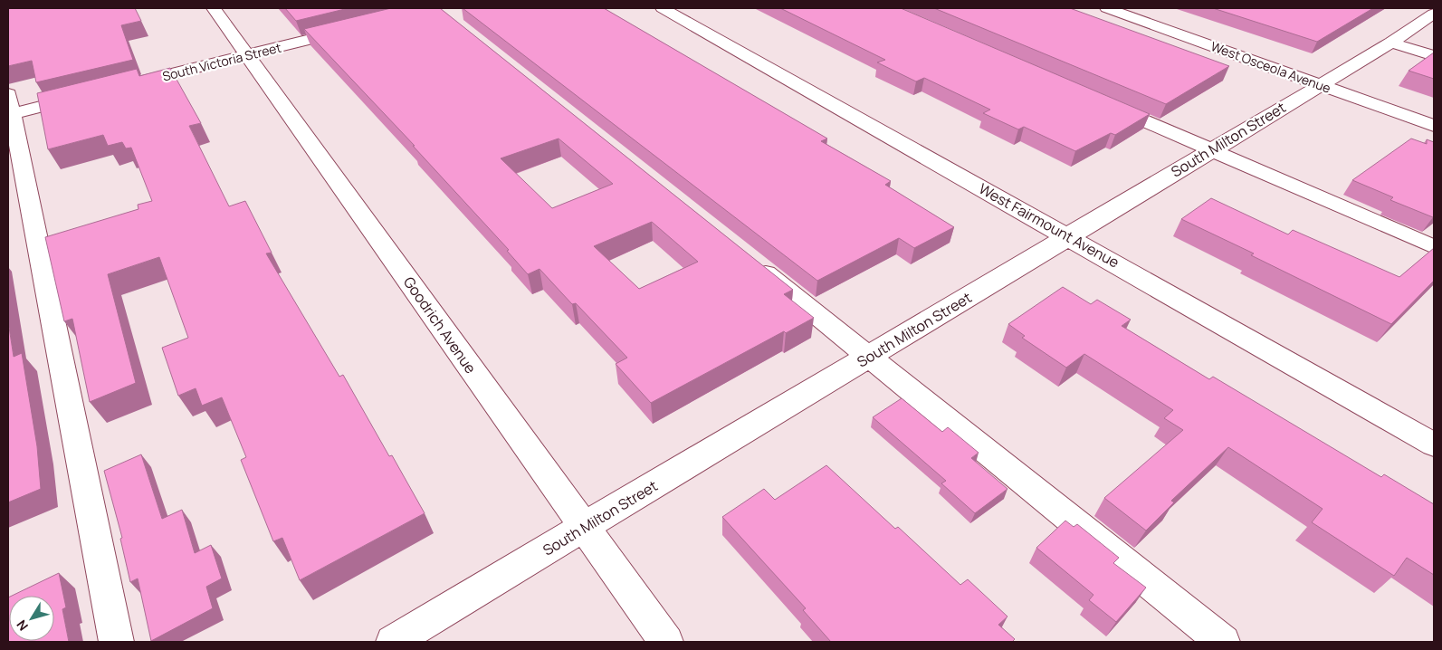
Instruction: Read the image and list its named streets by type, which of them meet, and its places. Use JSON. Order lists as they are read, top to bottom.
{
  "streets": {
    "street": [
      "South Victoria Street",
      "West Osceola Avenue",
      "South Milton Street",
      "West Fairmount Avenue",
      "Goodrich Avenue"
    ]
  },
  "crossings": [
    ["South Victoria Street", "Goodrich Avenue"],
    ["West Osceola Avenue", "South Milton Street"],
    ["South Milton Street", "West Fairmount Avenue"],
    ["South Milton Street", "Goodrich Avenue"]
  ],
  "north": "bottom left"
}
